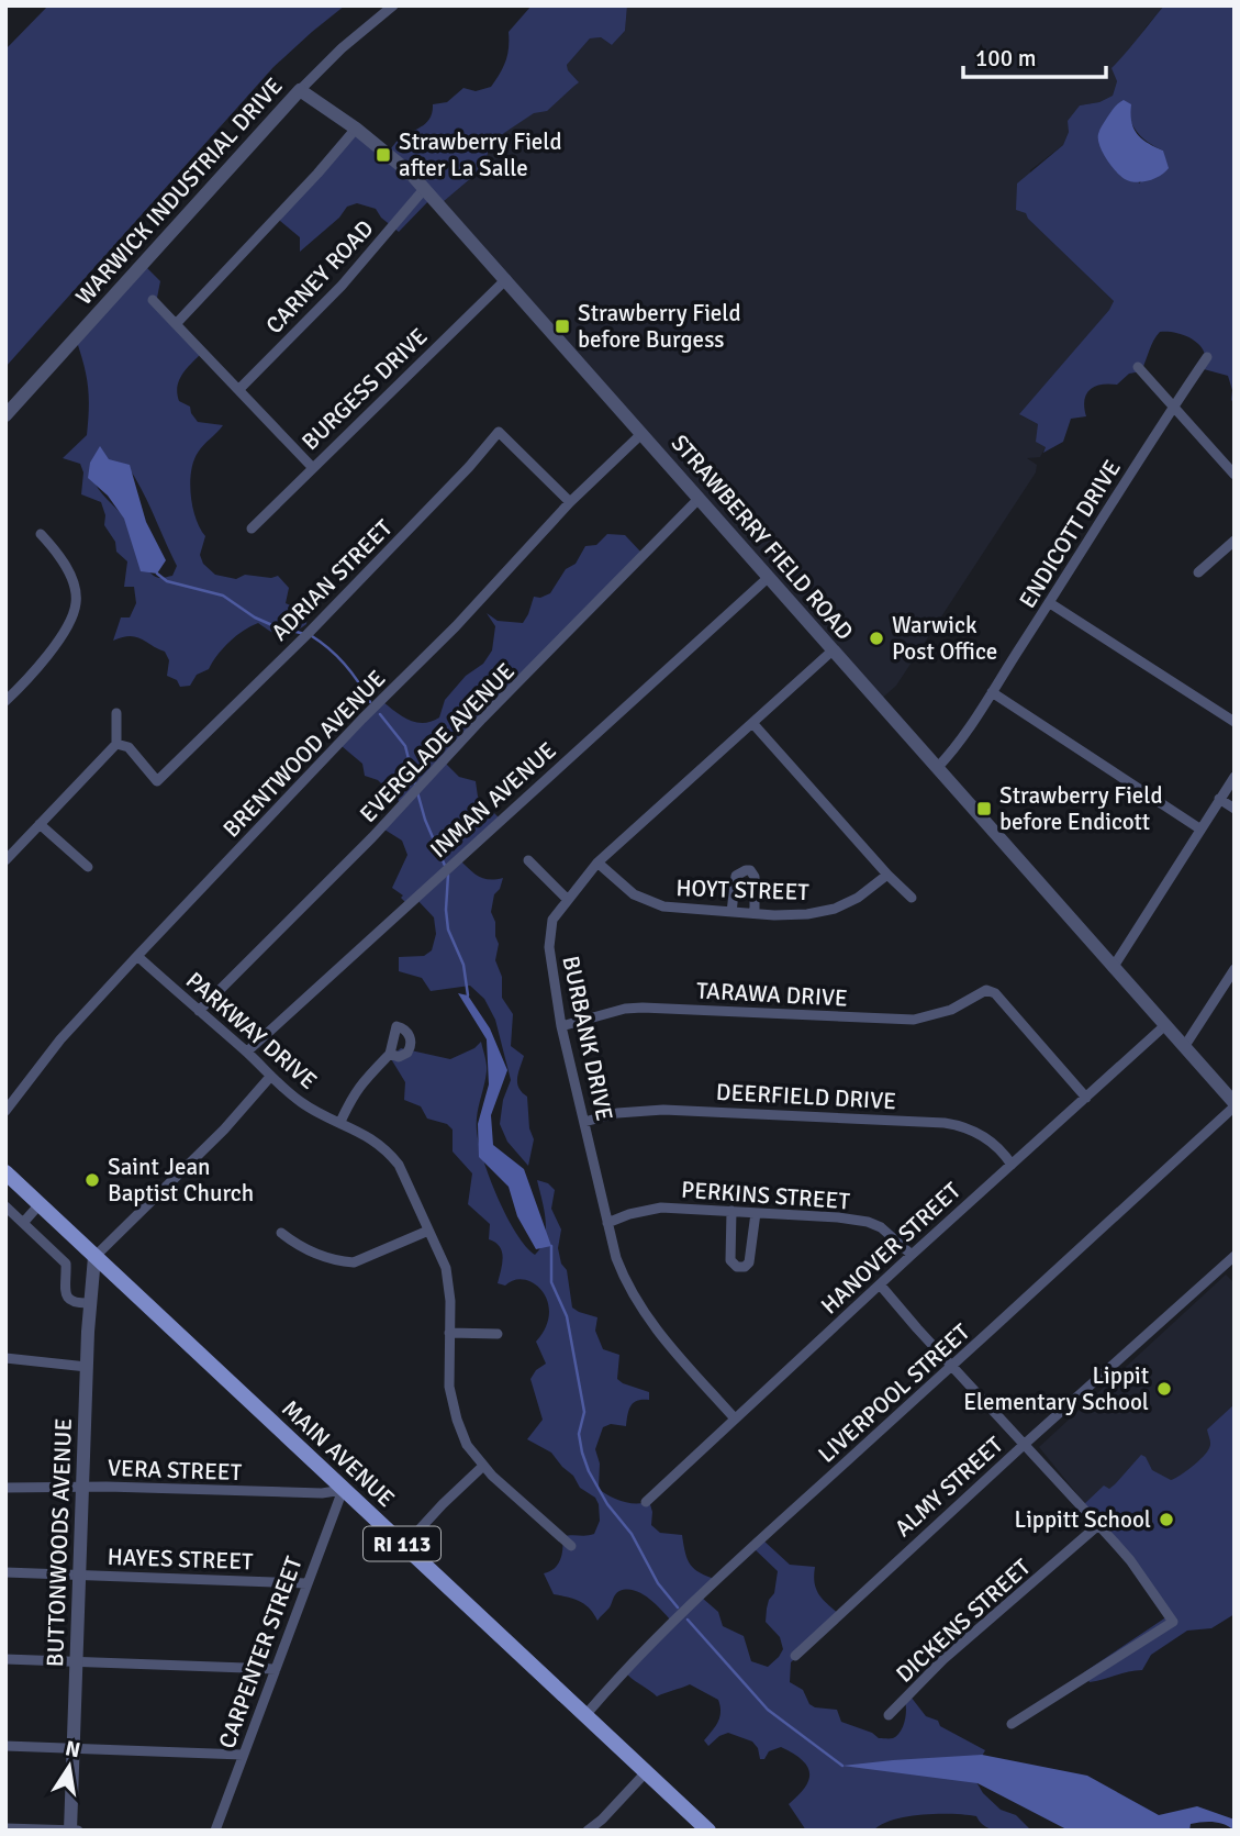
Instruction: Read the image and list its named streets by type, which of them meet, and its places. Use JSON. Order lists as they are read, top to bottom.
{
  "streets": {
    "main road": ["MAIN AVENUE", "RI 113"],
    "street": [
      "WARWICK INDUSTRIAL DRIVE",
      "CARNEY ROAD",
      "BURGESS DRIVE",
      "ENDICOTT DRIVE",
      "STRAWBERRY FIELD ROAD",
      "ADRIAN STREET",
      "EVERGLADE AVENUE",
      "BRENTWOOD AVENUE",
      "INMAN AVENUE",
      "HOYT STREET",
      "TARAWA DRIVE",
      "PARKWAY DRIVE",
      "BURBANK DRIVE",
      "DEERFIELD DRIVE",
      "PERKINS STREET",
      "HANOVER STREET",
      "LIVERPOOL STREET",
      "VERA STREET",
      "ALMY STREET",
      "BUTTONWOODS AVENUE",
      "HAYES STREET",
      "DICKENS STREET",
      "CARPENTER STREET"
    ]
  },
  "crossings": [
    ["WARWICK INDUSTRIAL DRIVE", "STRAWBERRY FIELD ROAD"],
    ["CARNEY ROAD", "STRAWBERRY FIELD ROAD"],
    ["BURGESS DRIVE", "STRAWBERRY FIELD ROAD"],
    ["ENDICOTT DRIVE", "STRAWBERRY FIELD ROAD"],
    ["STRAWBERRY FIELD ROAD", "EVERGLADE AVENUE"],
    ["STRAWBERRY FIELD ROAD", "BRENTWOOD AVENUE"],
    ["STRAWBERRY FIELD ROAD", "INMAN AVENUE"],
    ["STRAWBERRY FIELD ROAD", "BURBANK DRIVE"],
    ["STRAWBERRY FIELD ROAD", "HANOVER STREET"],
    ["STRAWBERRY FIELD ROAD", "LIVERPOOL STREET"],
    ["ADRIAN STREET", "BRENTWOOD AVENUE"],
    ["EVERGLADE AVENUE", "PARKWAY DRIVE"],
    ["BRENTWOOD AVENUE", "PARKWAY DRIVE"],
    ["INMAN AVENUE", "PARKWAY DRIVE"],
    ["HOYT STREET", "BURBANK DRIVE"],
    ["TARAWA DRIVE", "BURBANK DRIVE"],
    ["TARAWA DRIVE", "HANOVER STREET"],
    ["BURBANK DRIVE", "DEERFIELD DRIVE"],
    ["BURBANK DRIVE", "PERKINS STREET"],
    ["BURBANK DRIVE", "HANOVER STREET"],
    ["DEERFIELD DRIVE", "HANOVER STREET"],
    ["PERKINS STREET", "HANOVER STREET"],
    ["LIVERPOOL STREET", "MAIN AVENUE"],
    ["MAIN AVENUE", "VERA STREET"],
    ["MAIN AVENUE", "BUTTONWOODS AVENUE"],
    ["MAIN AVENUE", "CARPENTER STREET"],
    ["VERA STREET", "BUTTONWOODS AVENUE"],
    ["VERA STREET", "CARPENTER STREET"],
    ["BUTTONWOODS AVENUE", "HAYES STREET"],
    ["HAYES STREET", "CARPENTER STREET"]
  ],
  "places": {
    "transit": ["Strawberry Field after La Salle", "Strawberry Field before Burgess", "Strawberry Field before Endicott"],
    "other": [
      "Warwick Post Office",
      "Saint Jean Baptist Church",
      "Lippit Elementary School",
      "Lippitt School"
    ]
  },
  "scale_bar": "100 m",
  "north": "top"
}
